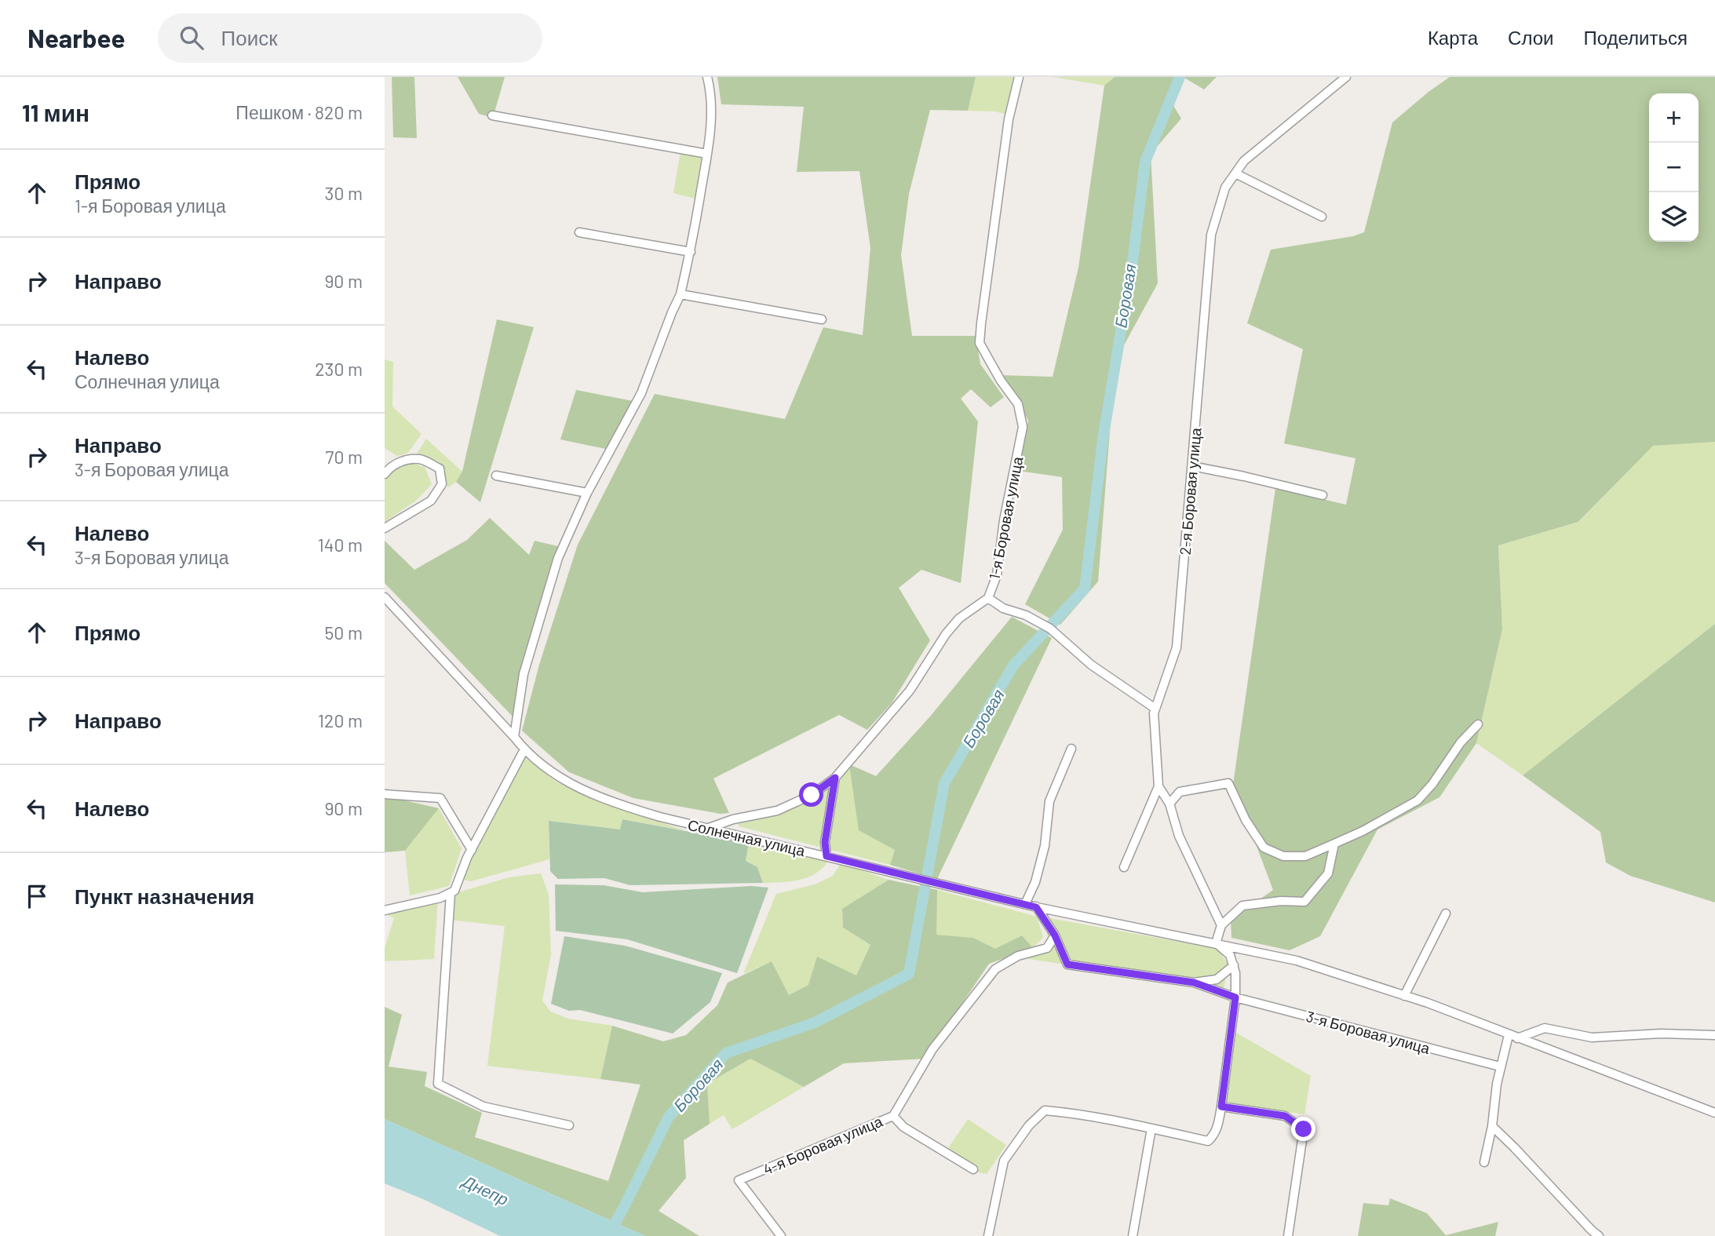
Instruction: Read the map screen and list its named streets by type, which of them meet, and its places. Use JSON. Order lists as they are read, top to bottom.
{
  "streets": {
    "street": [
      "2-я Боровая улица",
      "1-я Боровая улица",
      "Солнечная улица",
      "3-я Боровая улица",
      "4-я Боровая улица"
    ]
  },
  "crossings": [
    ["1-я Боровая улица", "Солнечная улица"]
  ],
  "water": ["Боровая", "Днепр"],
  "page": {
    "header": "Nearbee",
    "search": "Поиск",
    "nav": ["Карта", "Слои", "Поделиться"],
    "heading": ["11 мин", "Пешком · 820 m"],
    "map_buttons": ["+", "−"],
    "list": [
      ["Прямо", "1-я Боровая улица", "30 m"],
      ["Направо", "90 m"],
      ["Налево", "Солнечная улица", "230 m"],
      ["Направо", "3-я Боровая улица", "70 m"],
      ["Налево", "3-я Боровая улица", "140 m"],
      ["Прямо", "50 m"],
      ["Направо", "120 m"],
      ["Налево", "90 m"],
      "Пункт назначения"
    ]
  }
}
